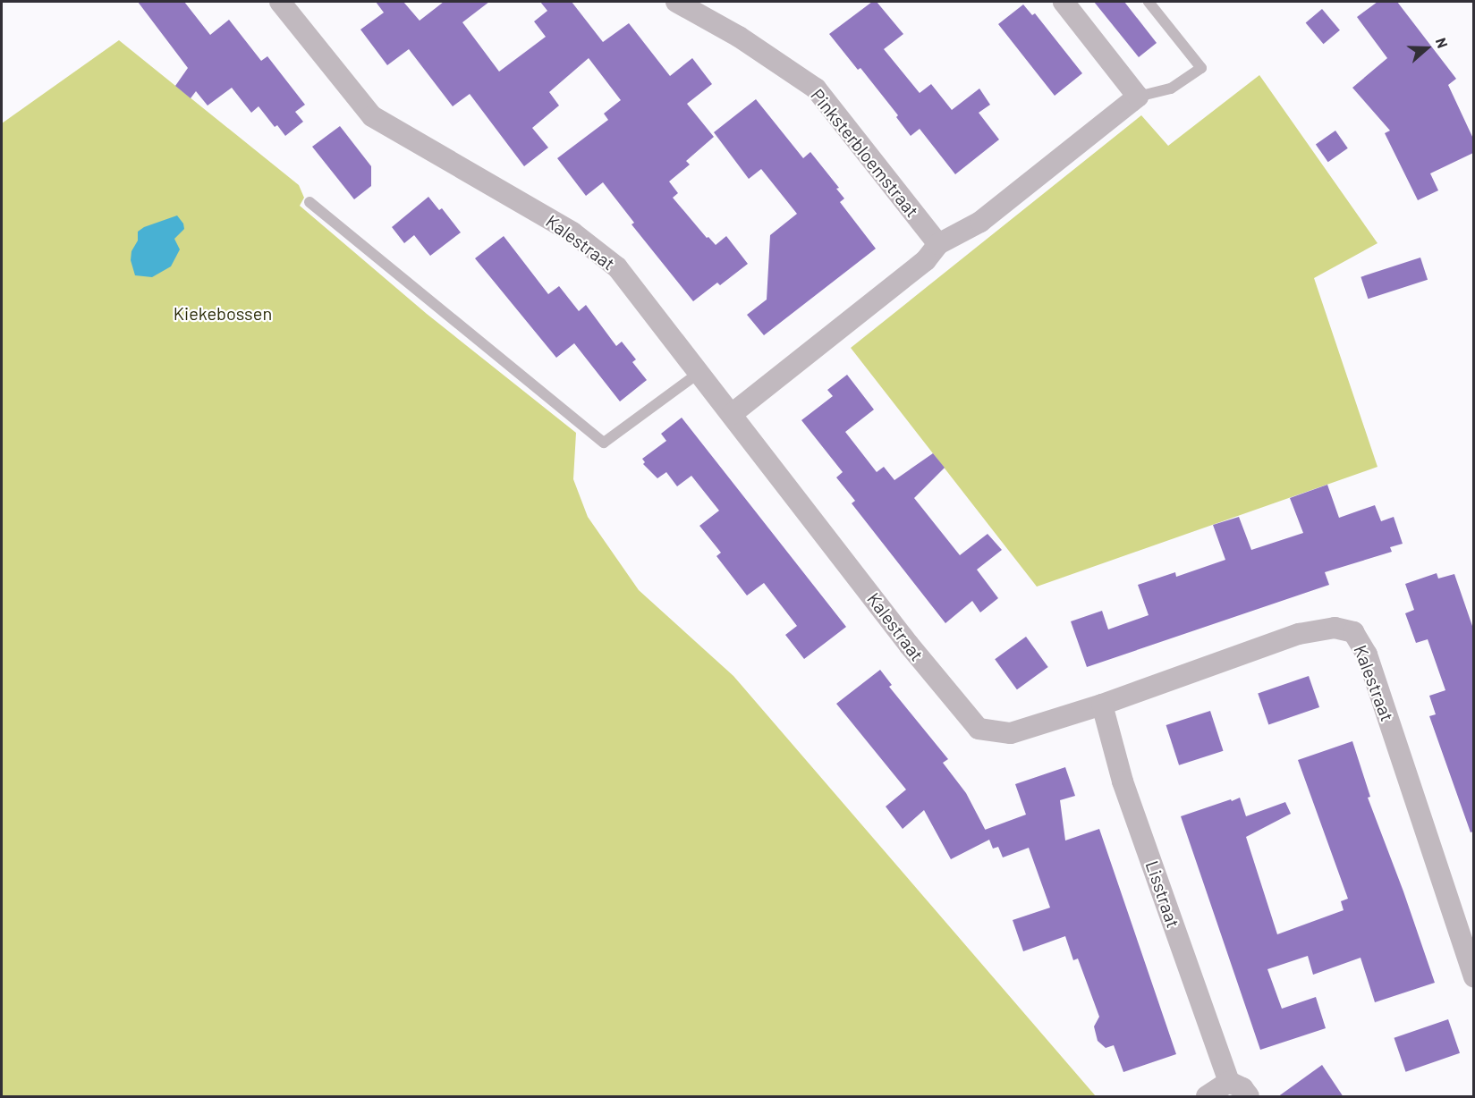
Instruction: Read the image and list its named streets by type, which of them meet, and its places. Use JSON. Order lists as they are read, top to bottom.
{
  "streets": {
    "street": ["Pinksterbloemstraat", "Kalestraat", "Lisstraat"]
  },
  "crossings": [
    ["Kalestraat", "Lisstraat"]
  ],
  "parks": ["Kiekebossen"],
  "north": "right"
}
